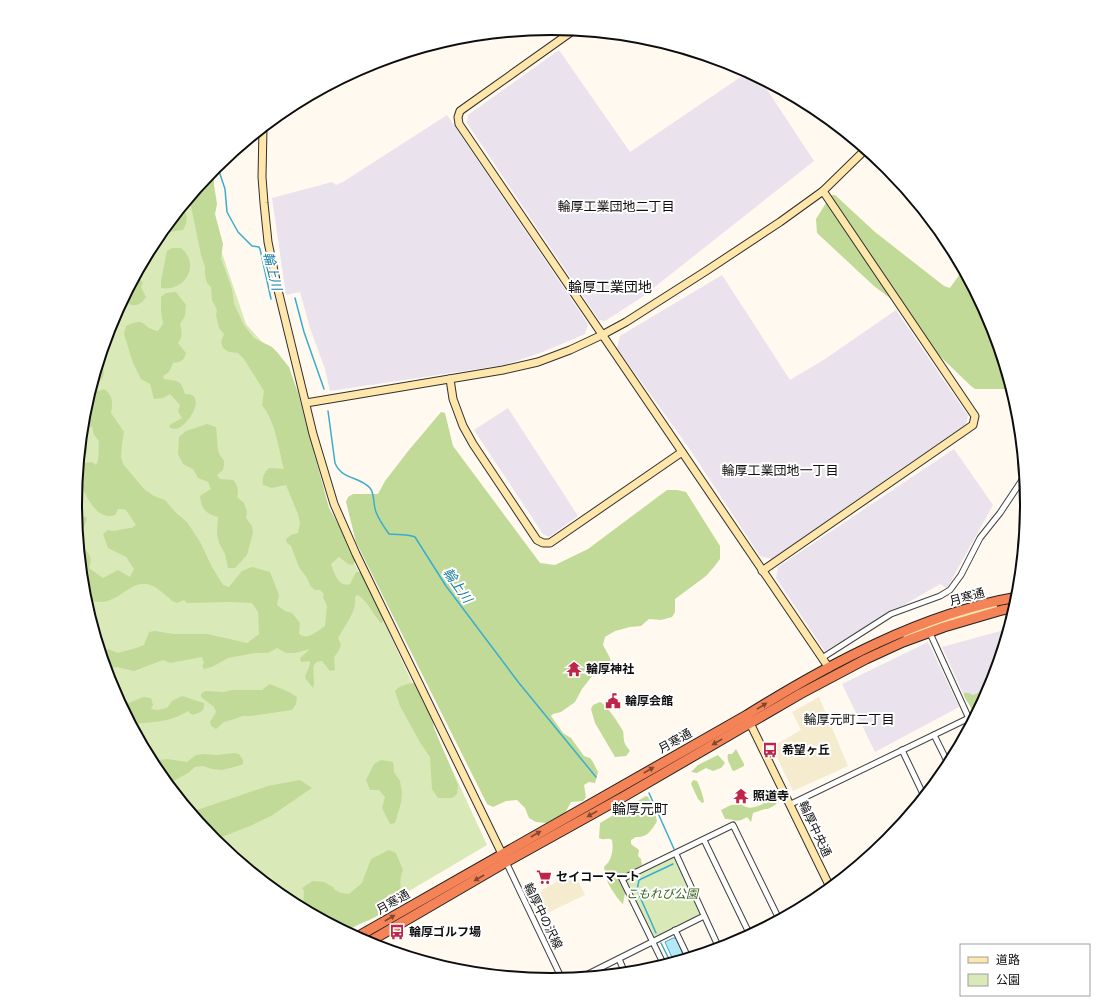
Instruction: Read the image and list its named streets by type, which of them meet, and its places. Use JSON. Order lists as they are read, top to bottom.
{
  "streets": {
    "highway": ["月寒通"],
    "street": ["輪厚中央通", "輪厚中の沢線"]
  },
  "crossings": [
    ["月寒通", "輪厚中央通"],
    ["月寒通", "輪厚中の沢線"]
  ],
  "districts": [
    "輪厚工業団地二丁目",
    "輪厚工業団地",
    "輪厚工業団地一丁目",
    "輪厚元町二丁目",
    "輪厚元町"
  ],
  "water": ["輪上川"],
  "parks": ["こもれび公園"],
  "places": {
    "temple": ["輪厚神社", "照道寺"],
    "public building": ["輪厚会館"],
    "bus stop": ["希望ヶ丘", "輪厚ゴルフ場"],
    "supermarket": ["セイコーマート"]
  },
  "legend": ["道路", "公園"]
}
